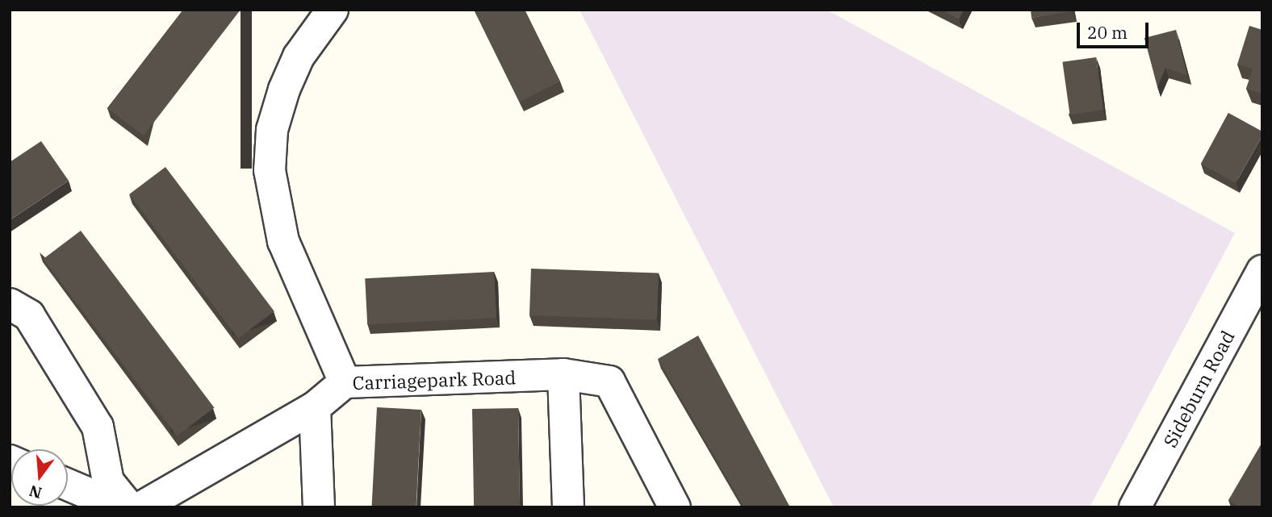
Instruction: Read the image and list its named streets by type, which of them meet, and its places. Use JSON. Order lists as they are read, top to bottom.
{
  "streets": {
    "street": ["Carriagepark Road", "Sideburn Road"]
  },
  "scale_bar": "20 m",
  "north": "bottom"
}
